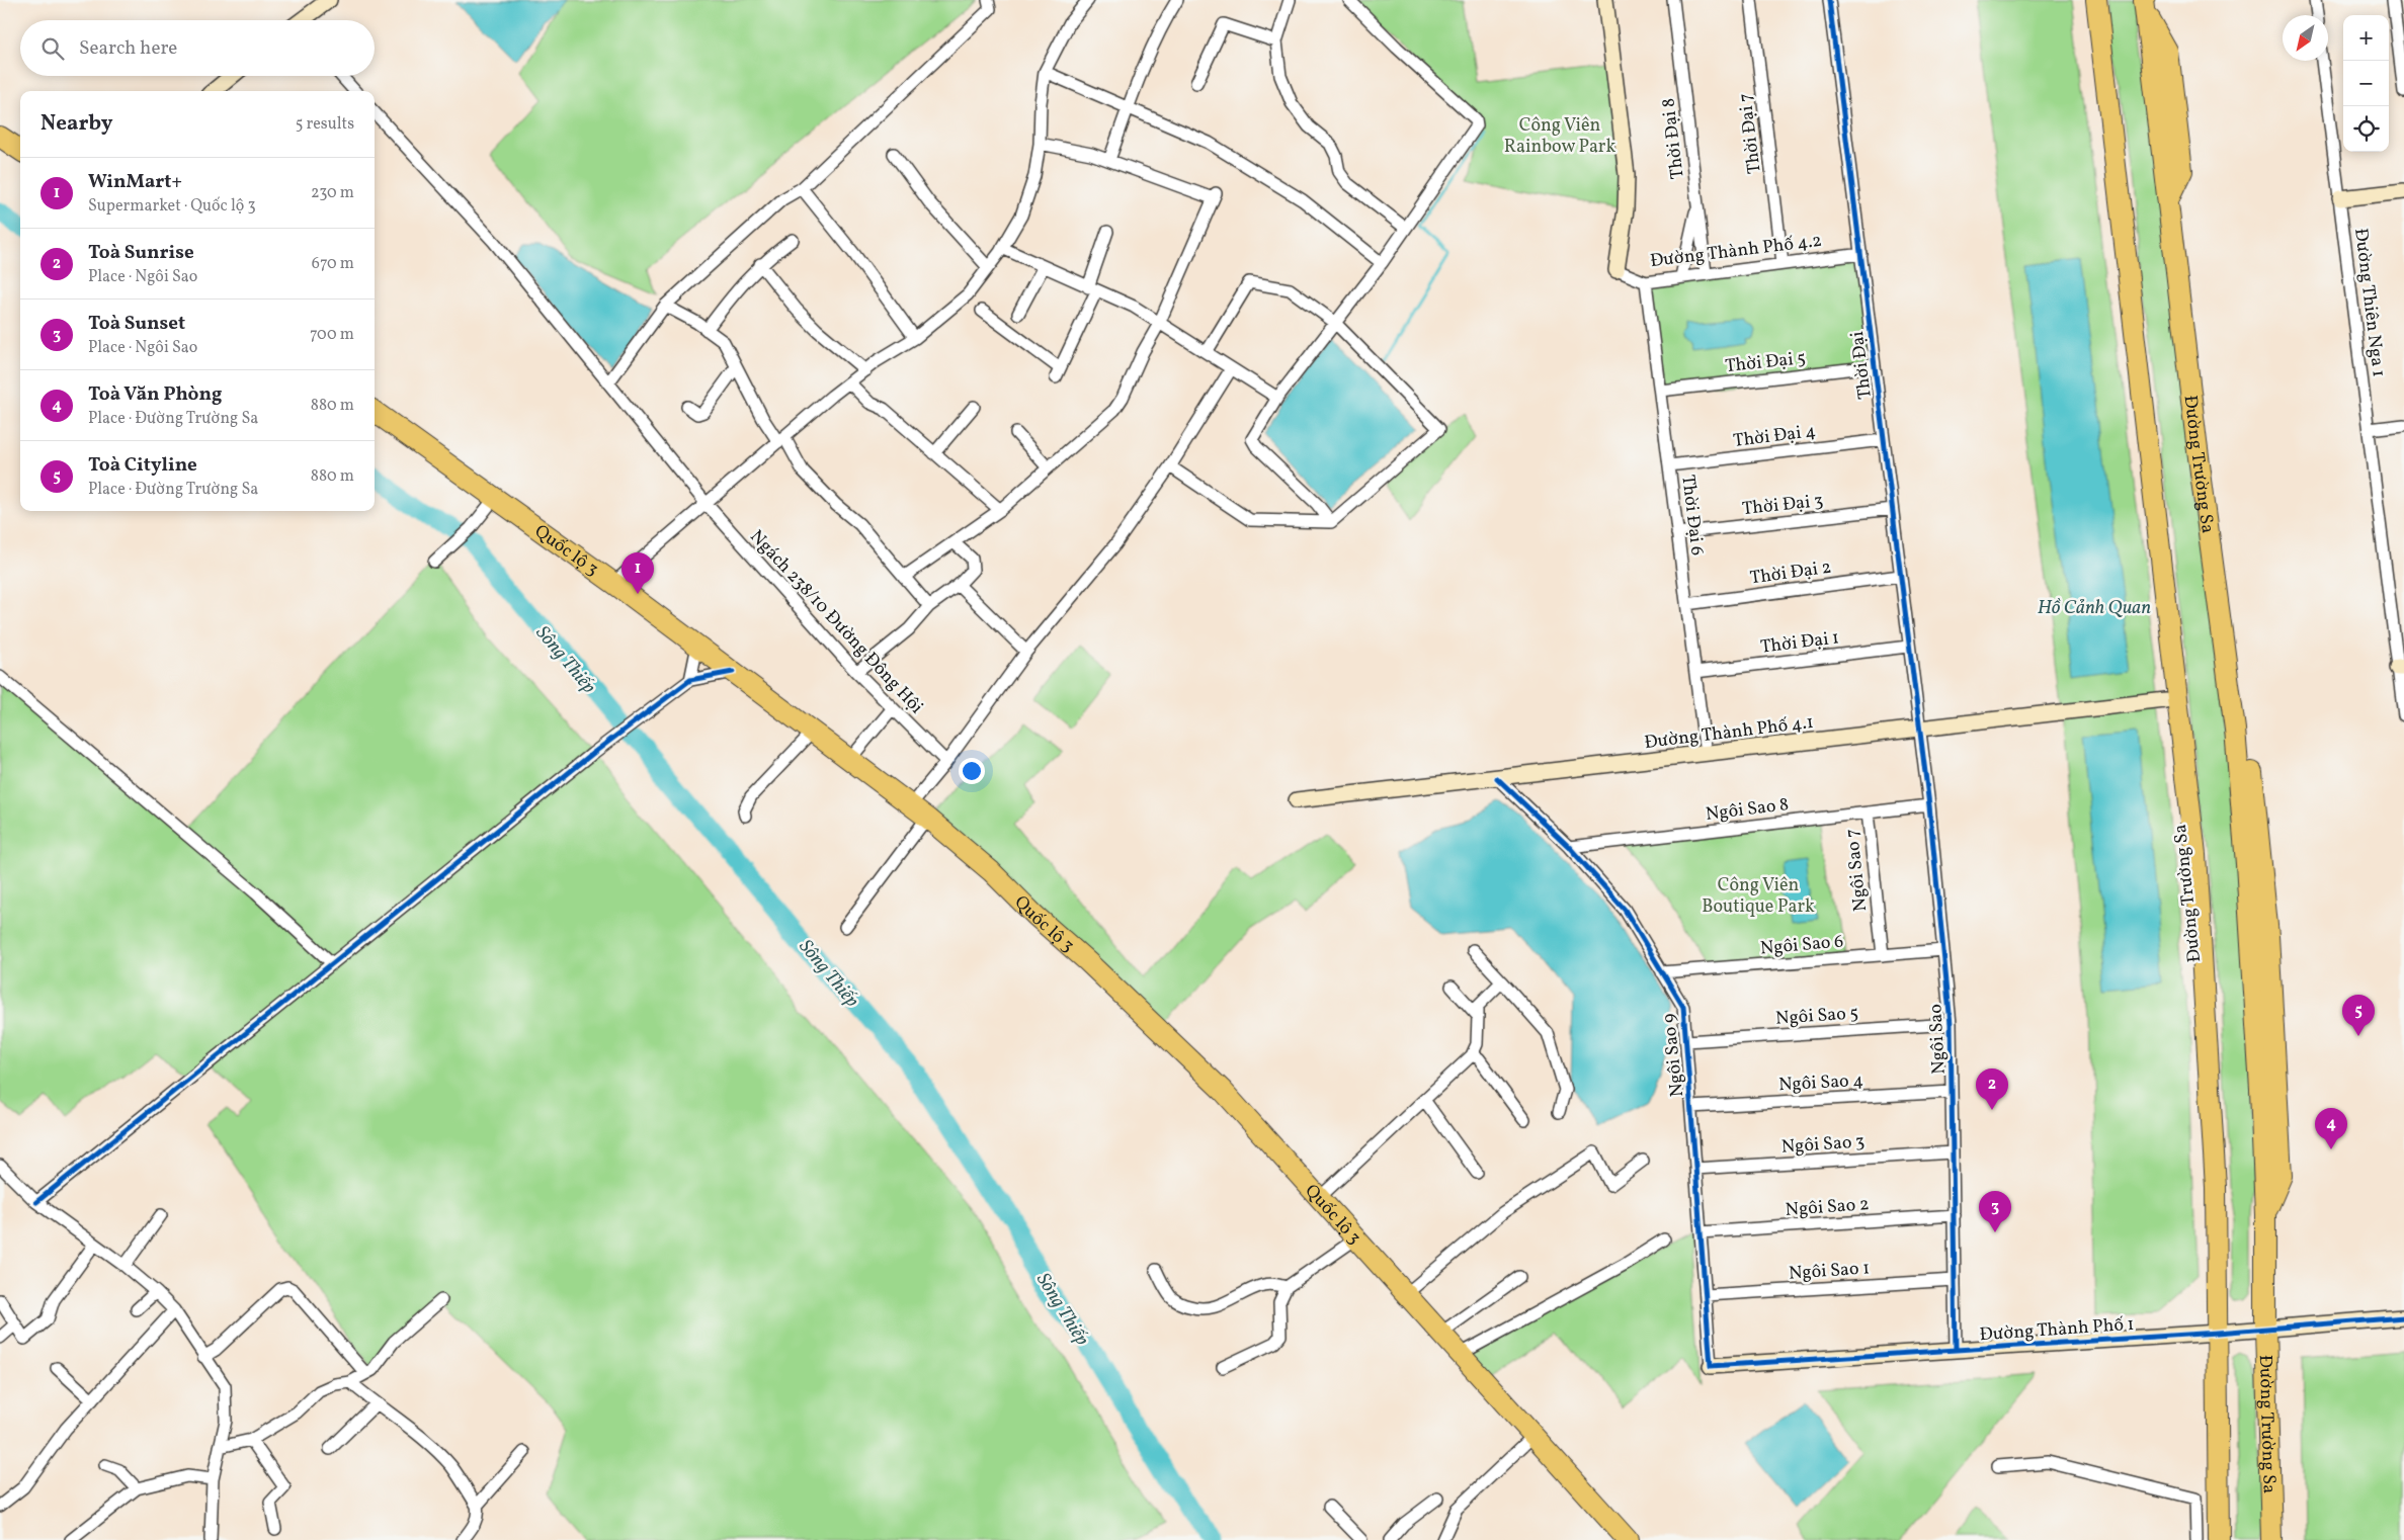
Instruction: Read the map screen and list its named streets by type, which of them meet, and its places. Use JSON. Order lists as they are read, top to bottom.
{
  "streets": {
    "highway": ["Đường Trường Sa", "Quốc lộ 3"],
    "street": [
      "Thời Đại 7",
      "Thời Đại 8",
      "Đường Thành Phố 4.2",
      "Đường Thiên Nga 1",
      "Thời Đại 5",
      "Thời Đại",
      "Thời Đại 4",
      "Thời Đại 3",
      "Thời Đại 6",
      "Thời Đại 2",
      "Ngách 238/10 Đường Đông Hội",
      "Thời Đại 1",
      "Đường Thành Phố 4.1",
      "Ngôi Sao 8",
      "Ngôi Sao 7",
      "Ngôi Sao 6",
      "Ngôi Sao 5",
      "Ngôi Sao",
      "Ngôi Sao 9",
      "Ngôi Sao 4",
      "Ngôi Sao 3",
      "Ngôi Sao 2",
      "Ngôi Sao 1",
      "Đường Thành Phố 1"
    ]
  },
  "crossings": [
    ["Thời Đại 7", "Đường Thành Phố 4.2"],
    ["Thời Đại 8", "Đường Thành Phố 4.2"],
    ["Đường Thành Phố 4.2", "Thời Đại"],
    ["Đường Thành Phố 4.2", "Thời Đại 6"],
    ["Thời Đại 5", "Thời Đại"],
    ["Thời Đại 5", "Thời Đại 6"],
    ["Thời Đại", "Thời Đại 4"],
    ["Thời Đại", "Thời Đại 3"],
    ["Thời Đại", "Thời Đại 2"],
    ["Thời Đại", "Thời Đại 1"],
    ["Thời Đại", "Đường Thành Phố 4.1"],
    ["Thời Đại", "Ngôi Sao"],
    ["Thời Đại 4", "Thời Đại 6"],
    ["Đường Trường Sa", "Đường Thành Phố 4.1"],
    ["Đường Trường Sa", "Đường Thành Phố 1"],
    ["Thời Đại 3", "Thời Đại 6"],
    ["Thời Đại 6", "Thời Đại 2"],
    ["Thời Đại 6", "Thời Đại 1"],
    ["Thời Đại 6", "Đường Thành Phố 4.1"],
    ["Đường Thành Phố 4.1", "Ngôi Sao"],
    ["Đường Thành Phố 4.1", "Ngôi Sao 9"],
    ["Ngôi Sao 8", "Ngôi Sao 7"],
    ["Ngôi Sao 8", "Ngôi Sao"],
    ["Ngôi Sao 8", "Ngôi Sao 9"],
    ["Ngôi Sao 7", "Ngôi Sao 6"],
    ["Ngôi Sao 6", "Ngôi Sao"],
    ["Ngôi Sao 6", "Ngôi Sao 9"],
    ["Ngôi Sao 5", "Ngôi Sao"],
    ["Ngôi Sao 5", "Ngôi Sao 9"],
    ["Ngôi Sao", "Ngôi Sao 4"],
    ["Ngôi Sao", "Ngôi Sao 3"],
    ["Ngôi Sao", "Ngôi Sao 2"],
    ["Ngôi Sao", "Ngôi Sao 1"],
    ["Ngôi Sao", "Đường Thành Phố 1"],
    ["Ngôi Sao 9", "Ngôi Sao 4"],
    ["Ngôi Sao 9", "Ngôi Sao 3"],
    ["Ngôi Sao 9", "Ngôi Sao 2"],
    ["Ngôi Sao 9", "Ngôi Sao 1"],
    ["Ngôi Sao 9", "Đường Thành Phố 1"]
  ],
  "water": ["Hồ Cảnh Quan", "Sông Thiếp"],
  "parks": ["Công Viên Rainbow Park", "Công Viên Boutique Park"],
  "north": "bottom left",
  "page": {
    "map_buttons": ["+", "−"],
    "search": "Search here",
    "heading": ["Nearby", "5 results"],
    "list": [
      {
        "mark": "1",
        "name": "WinMart+",
        "note": "Supermarket · Quốc lộ 3",
        "value": "230 m"
      },
      {
        "mark": "2",
        "name": "Toà Sunrise",
        "note": "Place · Ngôi Sao",
        "value": "670 m"
      },
      {
        "mark": "3",
        "name": "Toà Sunset",
        "note": "Place · Ngôi Sao",
        "value": "700 m"
      },
      {
        "mark": "4",
        "name": "Toà Văn Phòng",
        "note": "Place · Đường Trường Sa",
        "value": "880 m"
      },
      {
        "mark": "5",
        "name": "Toà Cityline",
        "note": "Place · Đường Trường Sa",
        "value": "880 m"
      }
    ],
    "pins": [
      "1",
      "5",
      "2",
      "4",
      "3"
    ]
  }
}
